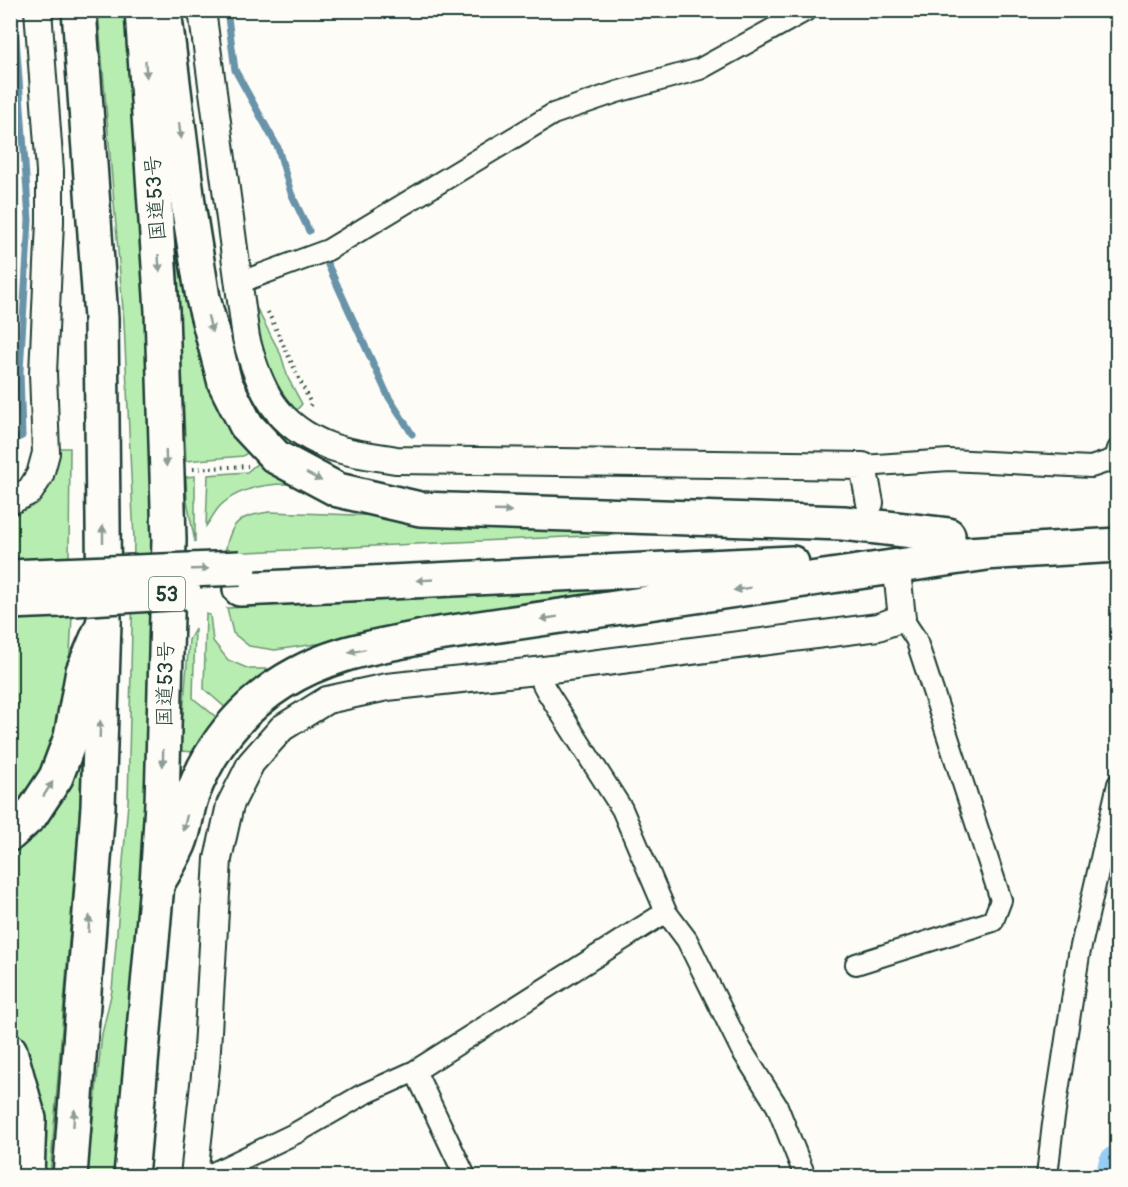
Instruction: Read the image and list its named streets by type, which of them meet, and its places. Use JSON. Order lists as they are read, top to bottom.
{
  "streets": {
    "highway": ["国道53号", "53"]
  }
}
